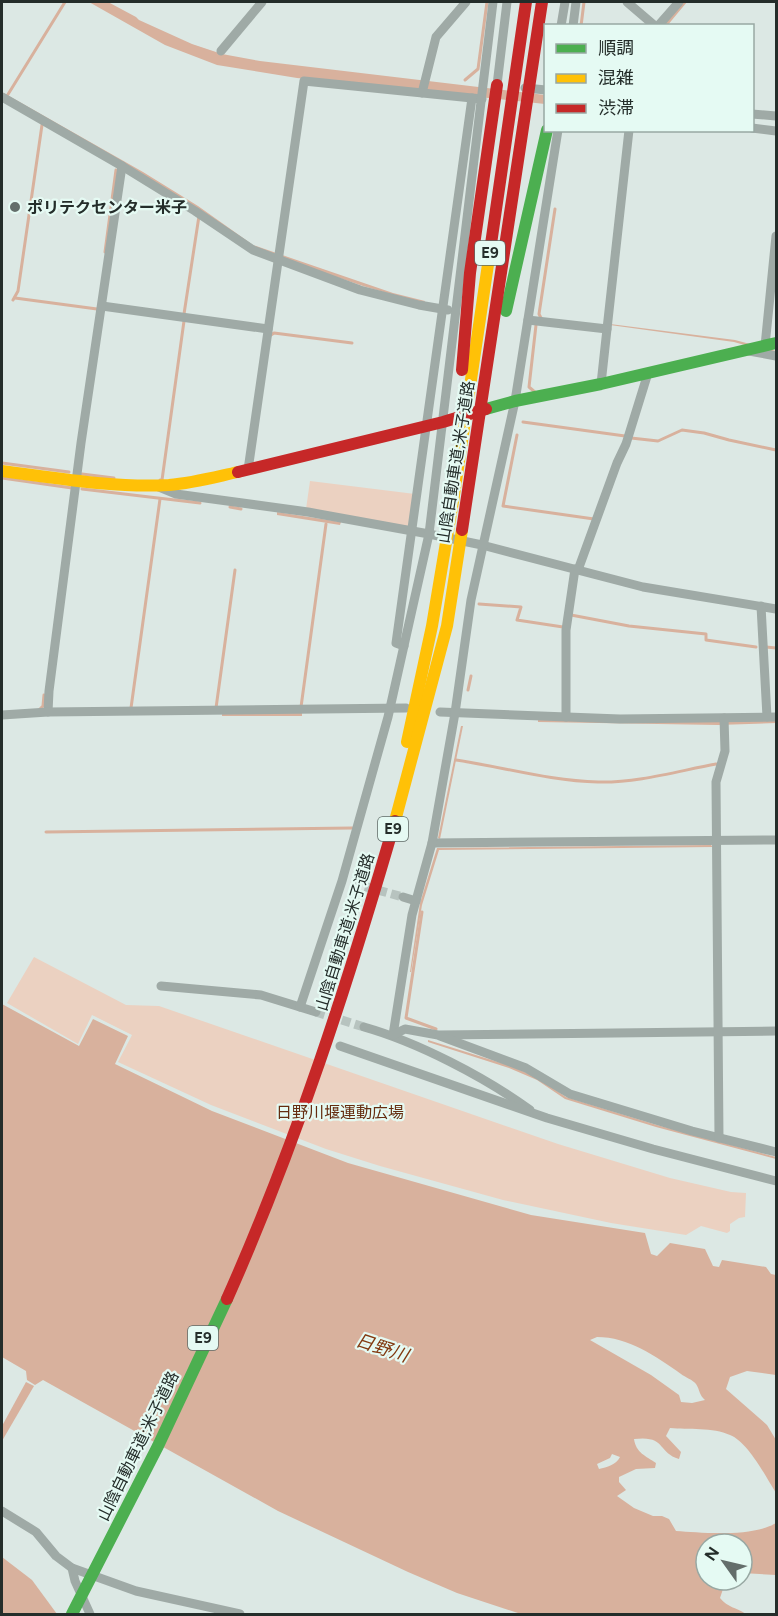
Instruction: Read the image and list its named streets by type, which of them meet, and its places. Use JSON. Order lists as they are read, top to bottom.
{
  "streets": {
    "main road": ["E9", "山陰自動車道;米子道路"]
  },
  "water": ["日野川"],
  "parks": ["日野川堰運動広場"],
  "places": ["ポリテクセンター米子"],
  "legend": ["順調", "混雑", "渋滞"],
  "north": "top left"
}
